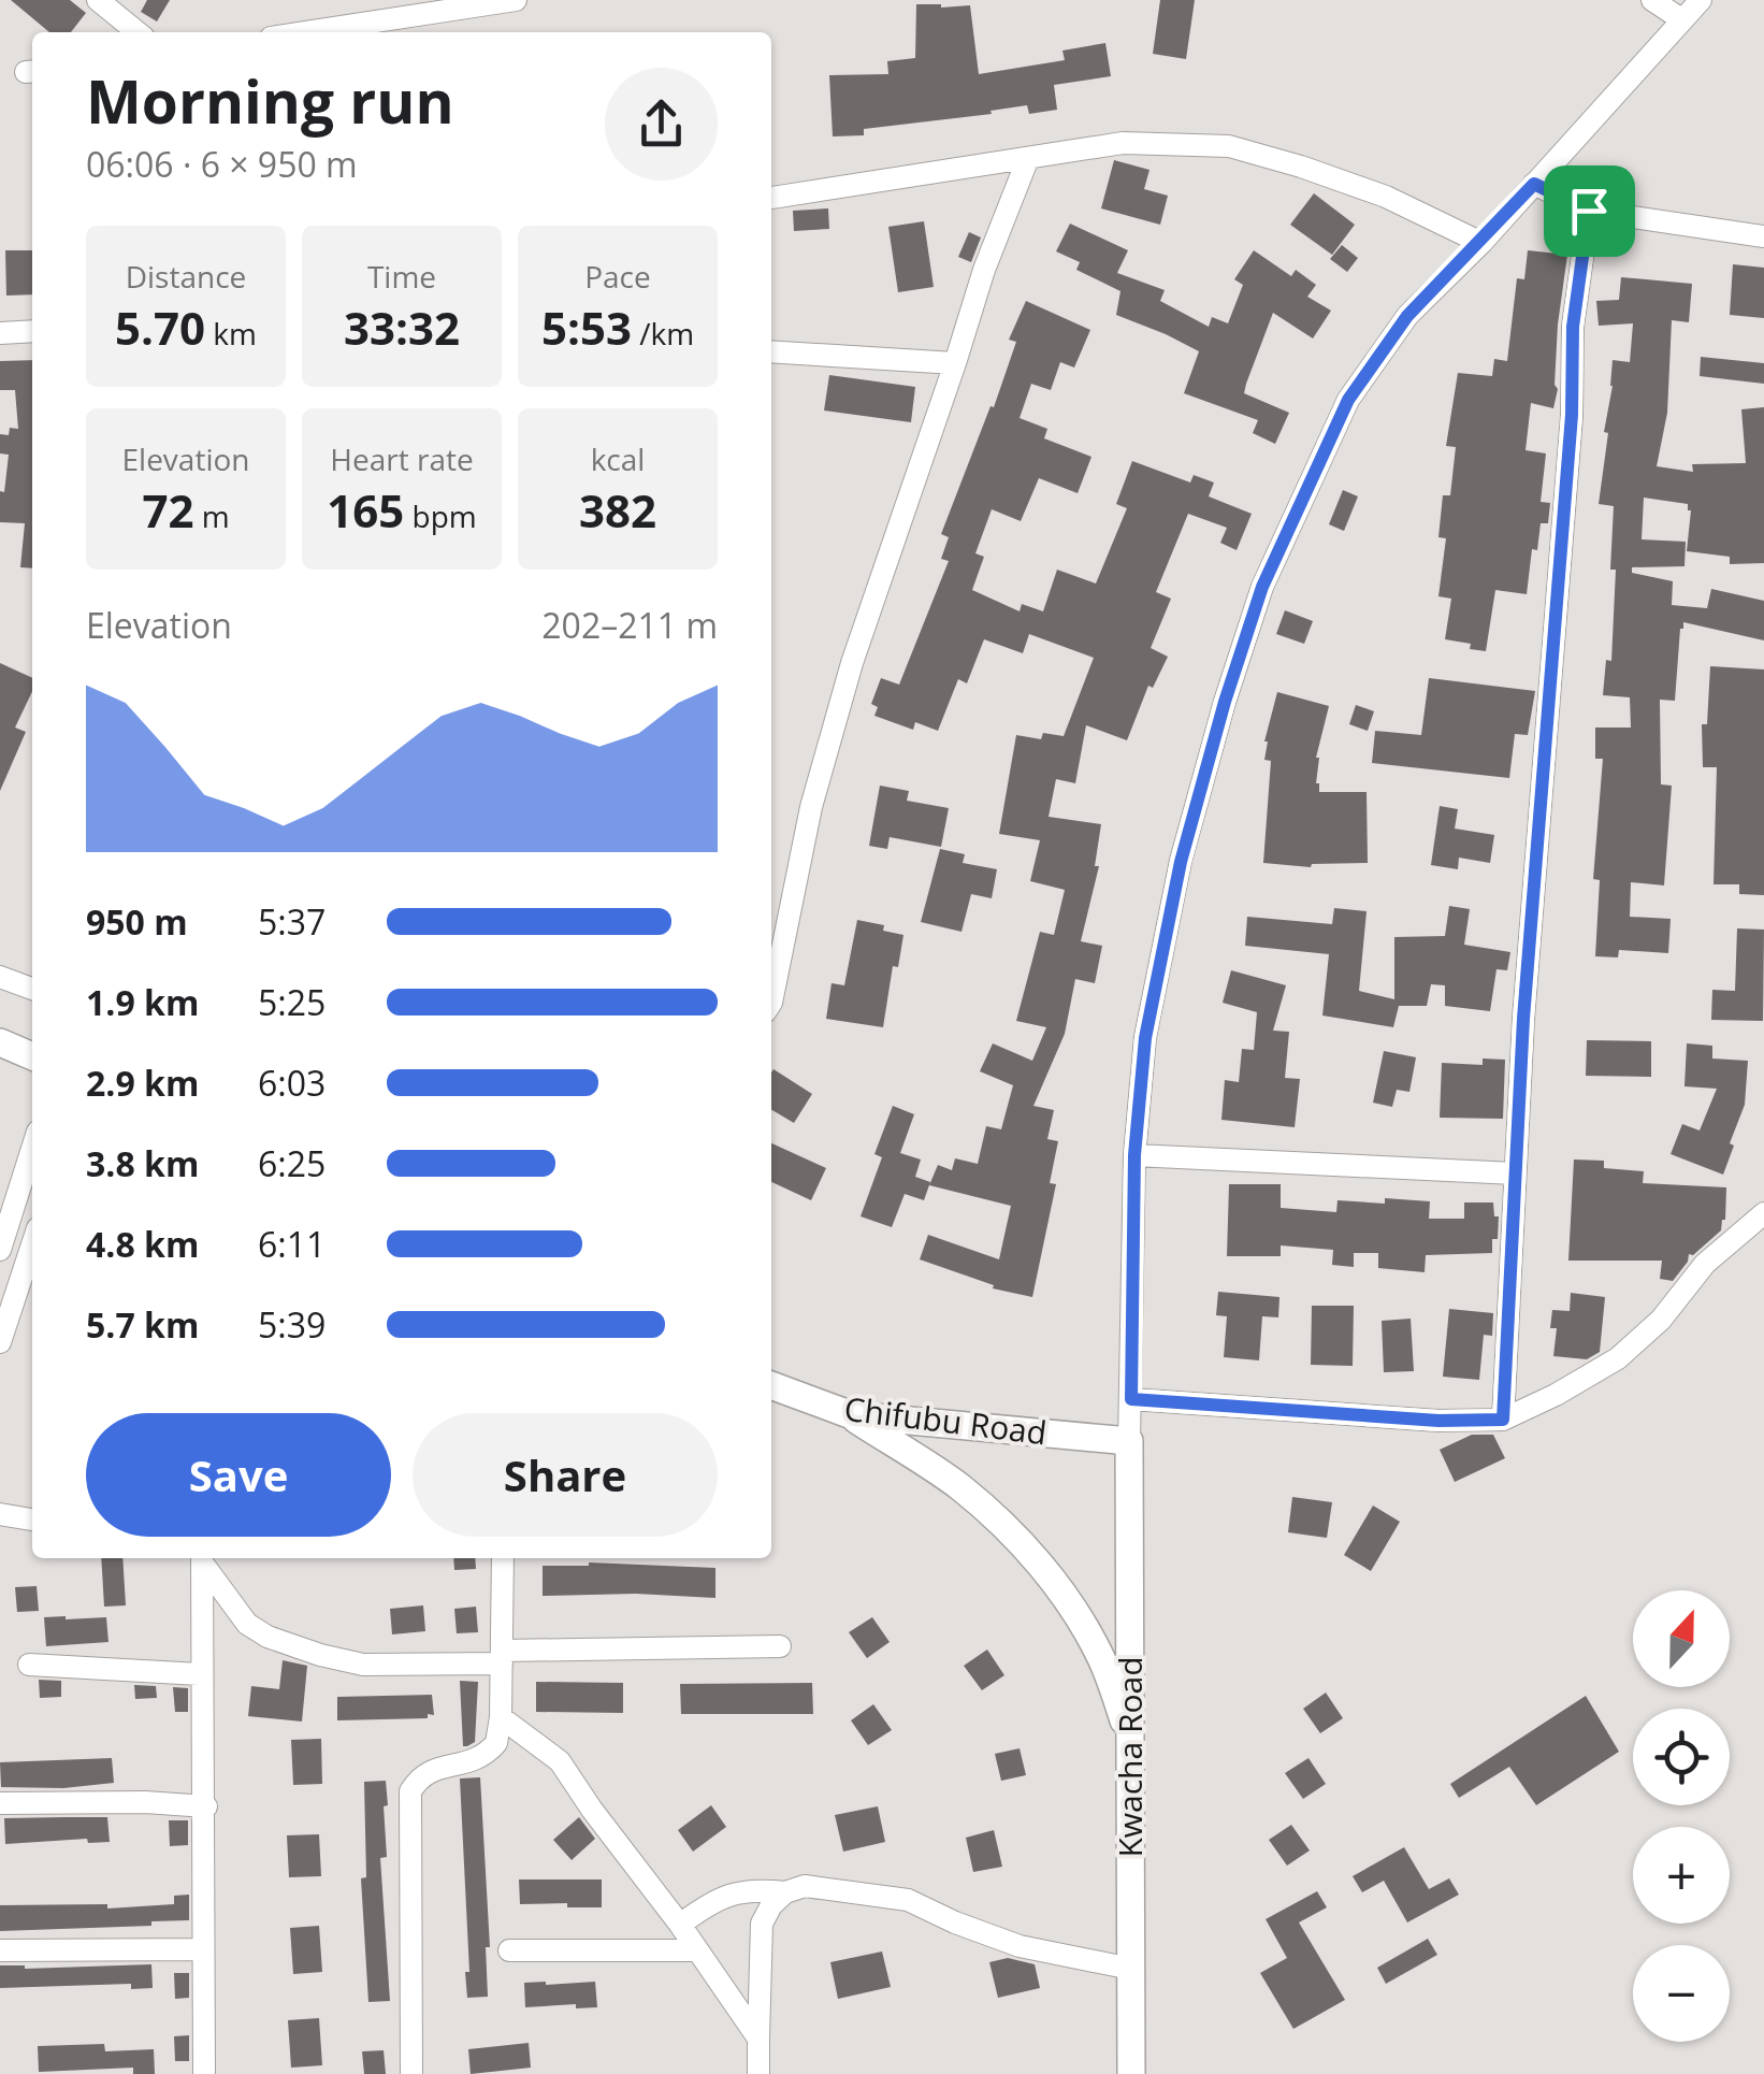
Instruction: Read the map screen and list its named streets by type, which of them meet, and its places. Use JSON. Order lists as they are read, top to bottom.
{
  "streets": {
    "main road": ["Chifubu Road", "Kwacha Road"]
  },
  "crossings": [
    ["Chifubu Road", "Kwacha Road"]
  ],
  "north": "top",
  "page": {
    "heading": ["Morning run", "06:06 · 6 × 950 m"],
    "stats": [
      ["Distance", "5.70 km"],
      ["Time", "33:32"],
      ["Pace", "5:53 /km"],
      ["Elevation", "72 m"],
      ["Heart rate", "165 bpm"],
      ["kcal", "382"]
    ],
    "chart": ["Elevation", "202–211 m"],
    "list": [
      {
        "name": "950 m",
        "note": "5:37"
      },
      {
        "name": "1.9 km",
        "note": "5:25"
      },
      {
        "name": "2.9 km",
        "note": "6:03"
      },
      {
        "name": "3.8 km",
        "note": "6:25"
      },
      {
        "name": "4.8 km",
        "note": "6:11"
      },
      {
        "name": "5.7 km",
        "note": "5:39"
      }
    ],
    "buttons": ["Save", "Share"],
    "map_buttons": ["+", "−"]
  }
}
